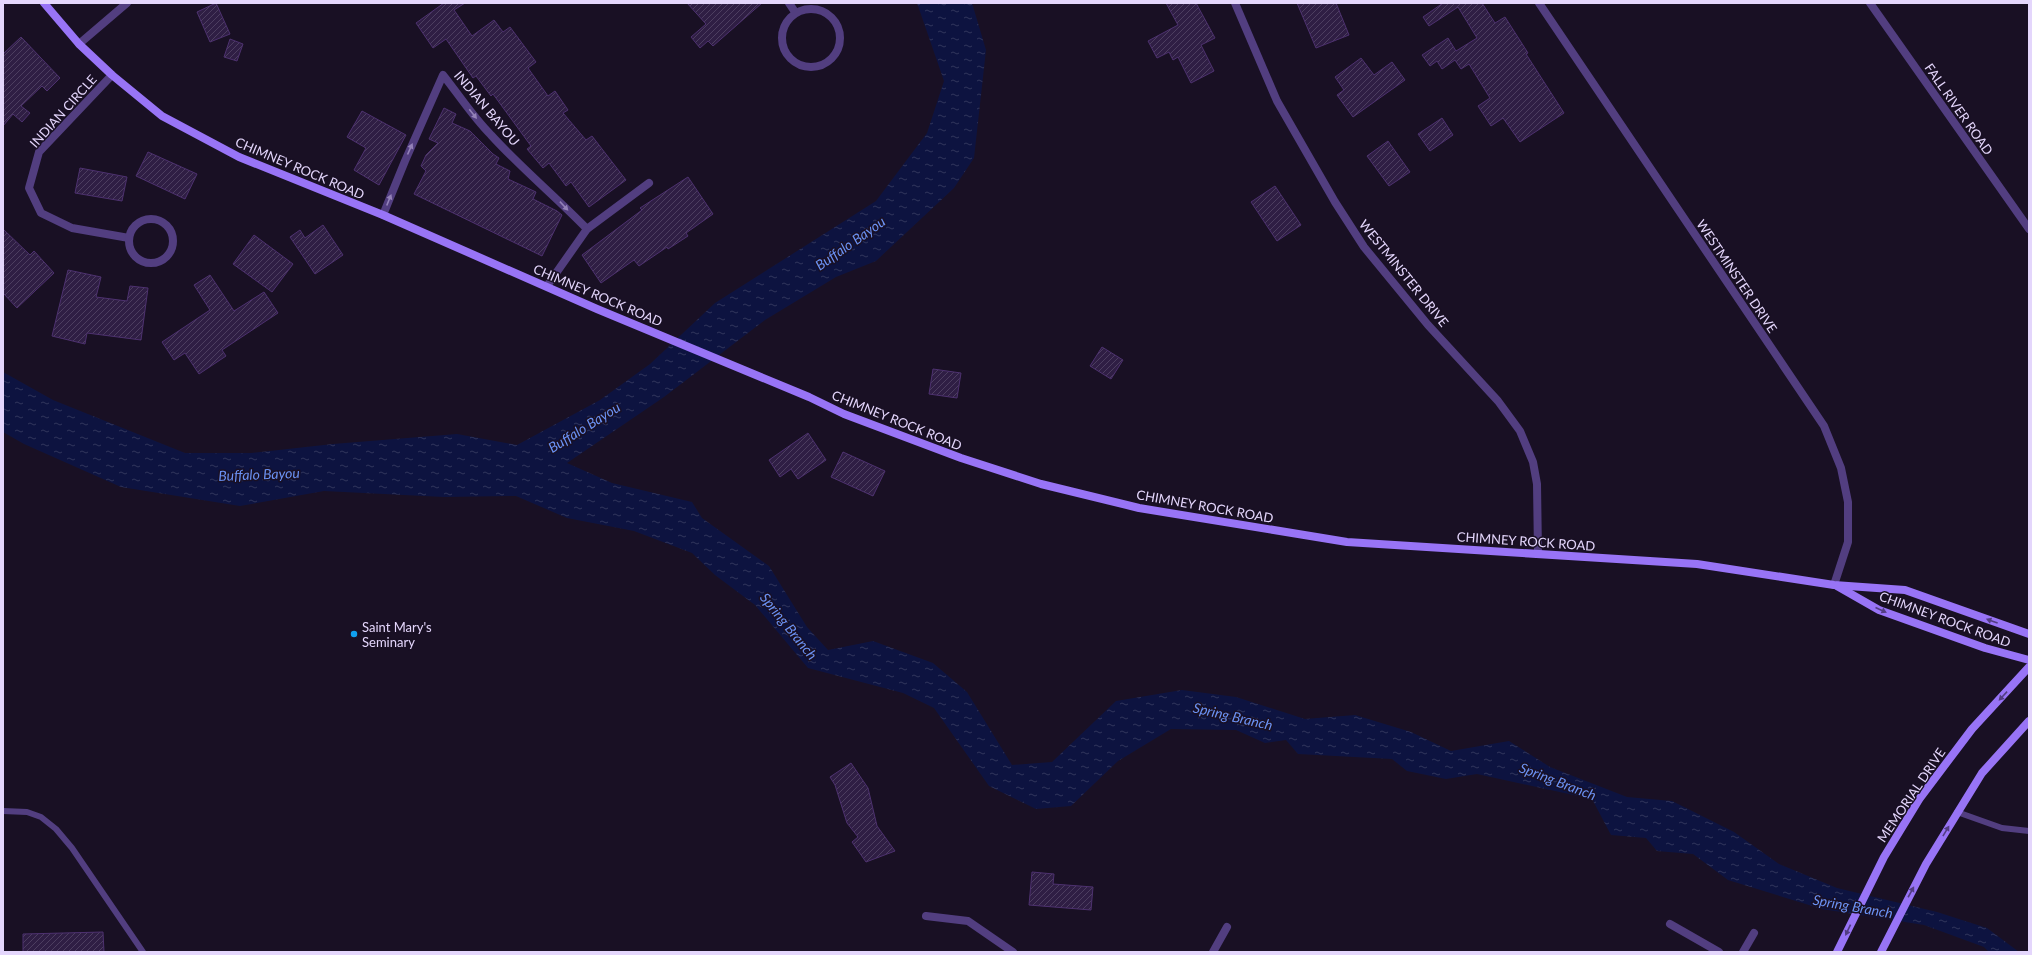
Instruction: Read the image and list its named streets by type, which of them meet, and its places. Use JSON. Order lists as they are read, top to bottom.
{
  "streets": {
    "main road": ["CHIMNEY ROCK ROAD", "MEMORIAL DRIVE"],
    "street": [
      "INDIAN BAYOU",
      "FALL RIVER ROAD",
      "INDIAN CIRCLE",
      "WESTMINSTER DRIVE"
    ]
  },
  "crossings": [
    ["INDIAN BAYOU", "CHIMNEY ROCK ROAD"],
    ["INDIAN CIRCLE", "CHIMNEY ROCK ROAD"],
    ["CHIMNEY ROCK ROAD", "WESTMINSTER DRIVE"]
  ],
  "water": ["Buffalo Bayou", "Spring Branch"],
  "places": ["Saint Mary's Seminary"]
}
